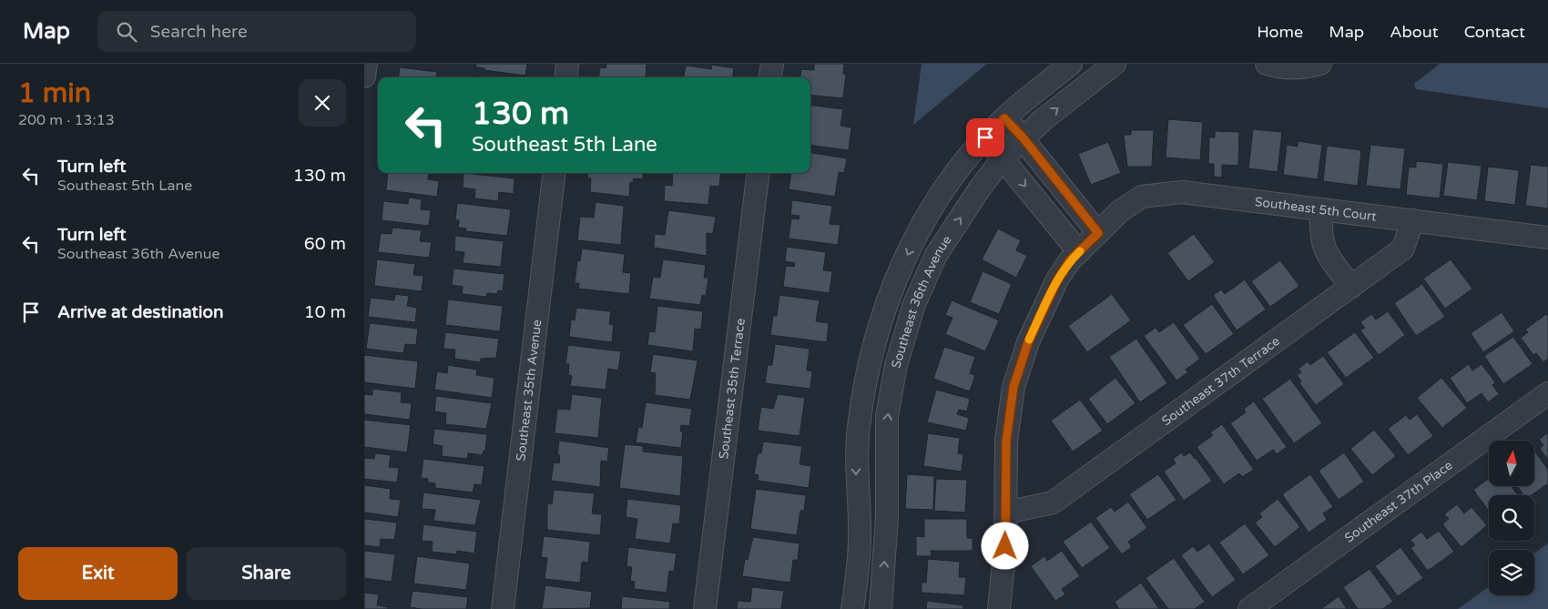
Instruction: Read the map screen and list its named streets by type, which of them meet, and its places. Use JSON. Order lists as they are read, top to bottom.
{
  "streets": {
    "street": [
      "Southeast 5th Court",
      "Southeast 36th Avenue",
      "Southeast 37th Terrace",
      "Southeast 35th Avenue",
      "Southeast 35th Terrace",
      "Southeast 37th Place"
    ]
  },
  "crossings": [
    ["Southeast 5th Court", "Southeast 37th Terrace"]
  ],
  "north": "top",
  "page": {
    "header": "Map",
    "search": "Search here",
    "nav": [
      "Home",
      "Map",
      "About",
      "Contact"
    ],
    "heading": ["1 min", "200 m · 13:13"],
    "turn": ["130 m", "Southeast 5th Lane"],
    "list": [
      {
        "name": "Turn left",
        "note": "Southeast 5th Lane",
        "value": "130 m"
      },
      {
        "name": "Turn left",
        "note": "Southeast 36th Avenue",
        "value": "60 m"
      },
      {
        "name": "Arrive at destination",
        "value": "10 m"
      }
    ],
    "buttons": ["Exit", "Share"]
  }
}
